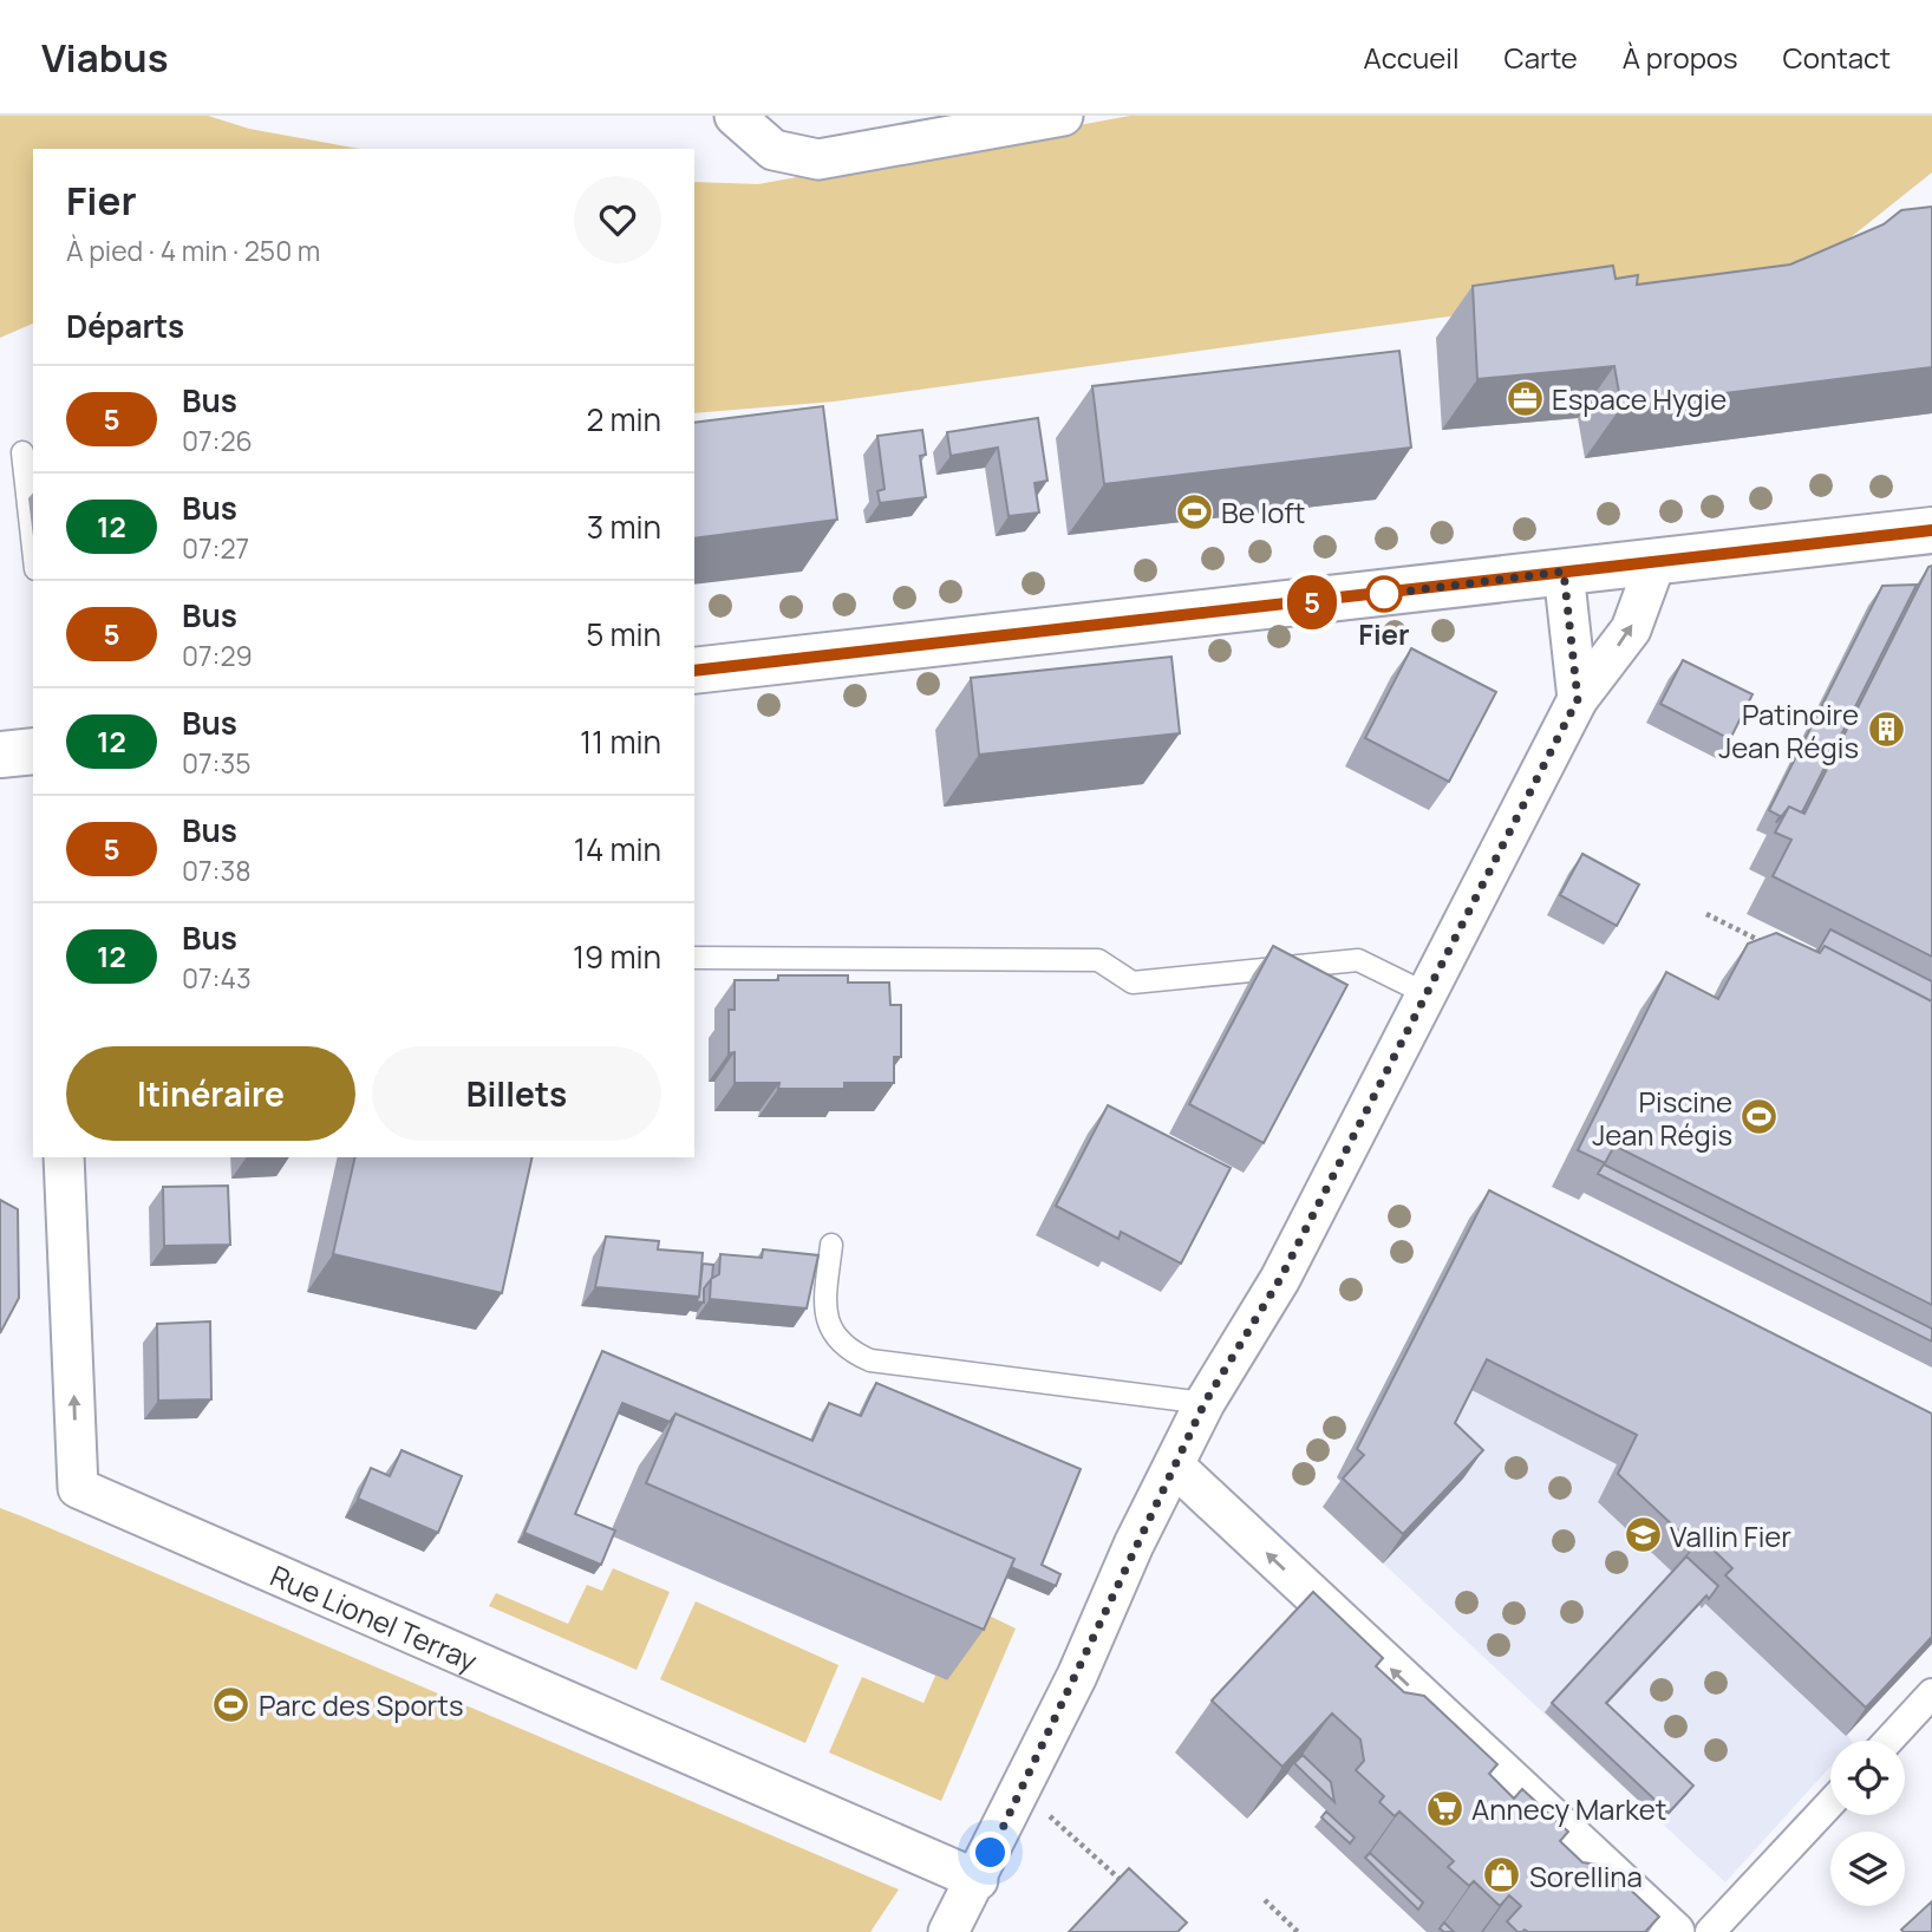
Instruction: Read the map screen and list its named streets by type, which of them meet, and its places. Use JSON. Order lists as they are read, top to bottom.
{
  "streets": {
    "street": ["Rue Lionel Terray"]
  },
  "one_way": ["Rue Lionel Terray"],
  "places": {
    "office": ["Espace Hygie"],
    "sports": ["Be loft", "Piscine Jean Régis", "Parc des Sports"],
    "other": ["Fier"],
    "building": ["Patinoire Jean Régis"],
    "school or university": ["Vallin Fier"],
    "supermarket": ["Annecy Market"],
    "shop": ["Sorellina"]
  },
  "lines": ["bus line 5"],
  "page": {
    "header": "Viabus",
    "nav": [
      "Accueil",
      "Carte",
      "À propos",
      "Contact"
    ],
    "on_map": "5",
    "heading": [
      ["Fier", "À pied · 4 min · 250 m"],
      "Départs"
    ],
    "list": [
      {
        "mark": "5",
        "name": "Bus",
        "note": "07:26",
        "value": "2 min"
      },
      {
        "mark": "12",
        "name": "Bus",
        "note": "07:27",
        "value": "3 min"
      },
      {
        "mark": "5",
        "name": "Bus",
        "note": "07:29",
        "value": "5 min"
      },
      {
        "mark": "12",
        "name": "Bus",
        "note": "07:35",
        "value": "11 min"
      },
      {
        "mark": "5",
        "name": "Bus",
        "note": "07:38",
        "value": "14 min"
      },
      {
        "mark": "12",
        "name": "Bus",
        "note": "07:43",
        "value": "19 min"
      }
    ],
    "buttons": ["Itinéraire", "Billets"]
  }
}
